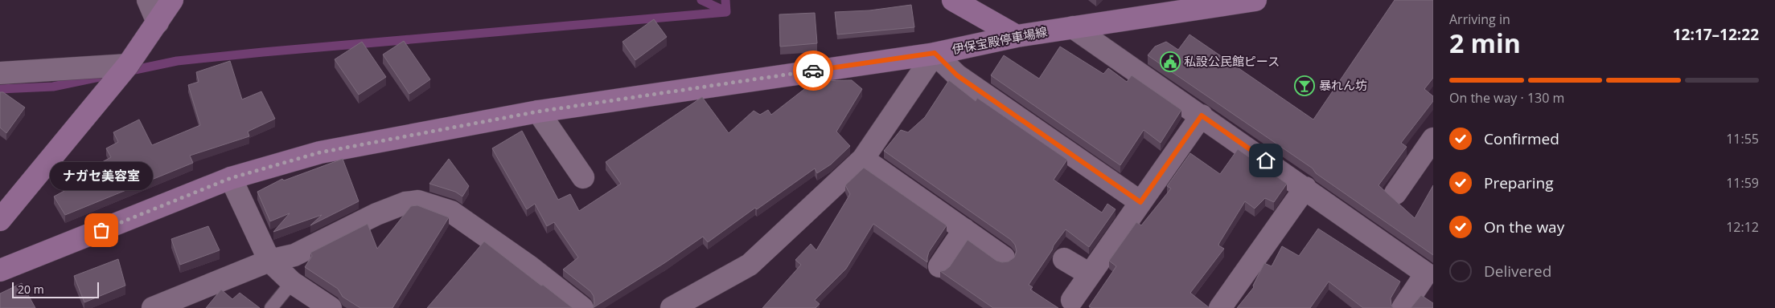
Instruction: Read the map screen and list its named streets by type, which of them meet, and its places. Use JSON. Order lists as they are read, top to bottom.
{
  "streets": {
    "main road": ["伊保宝殿停車場線"]
  },
  "places": {
    "public building": ["私設公民館ピース"],
    "bar": ["暴れん坊"],
    "other": ["ナガセ美容室"]
  },
  "scale_bar": "20 m",
  "page": {
    "heading": ["2 min", "Arriving in", "12:17–12:22"],
    "bar": "On the way · 130 m",
    "list": [
      ["Confirmed", "11:55"],
      ["Preparing", "11:59"],
      ["On the way", "12:12"],
      "Delivered"
    ],
    "bubble": "ナガセ美容室",
    "scale": "20 m"
  }
}
